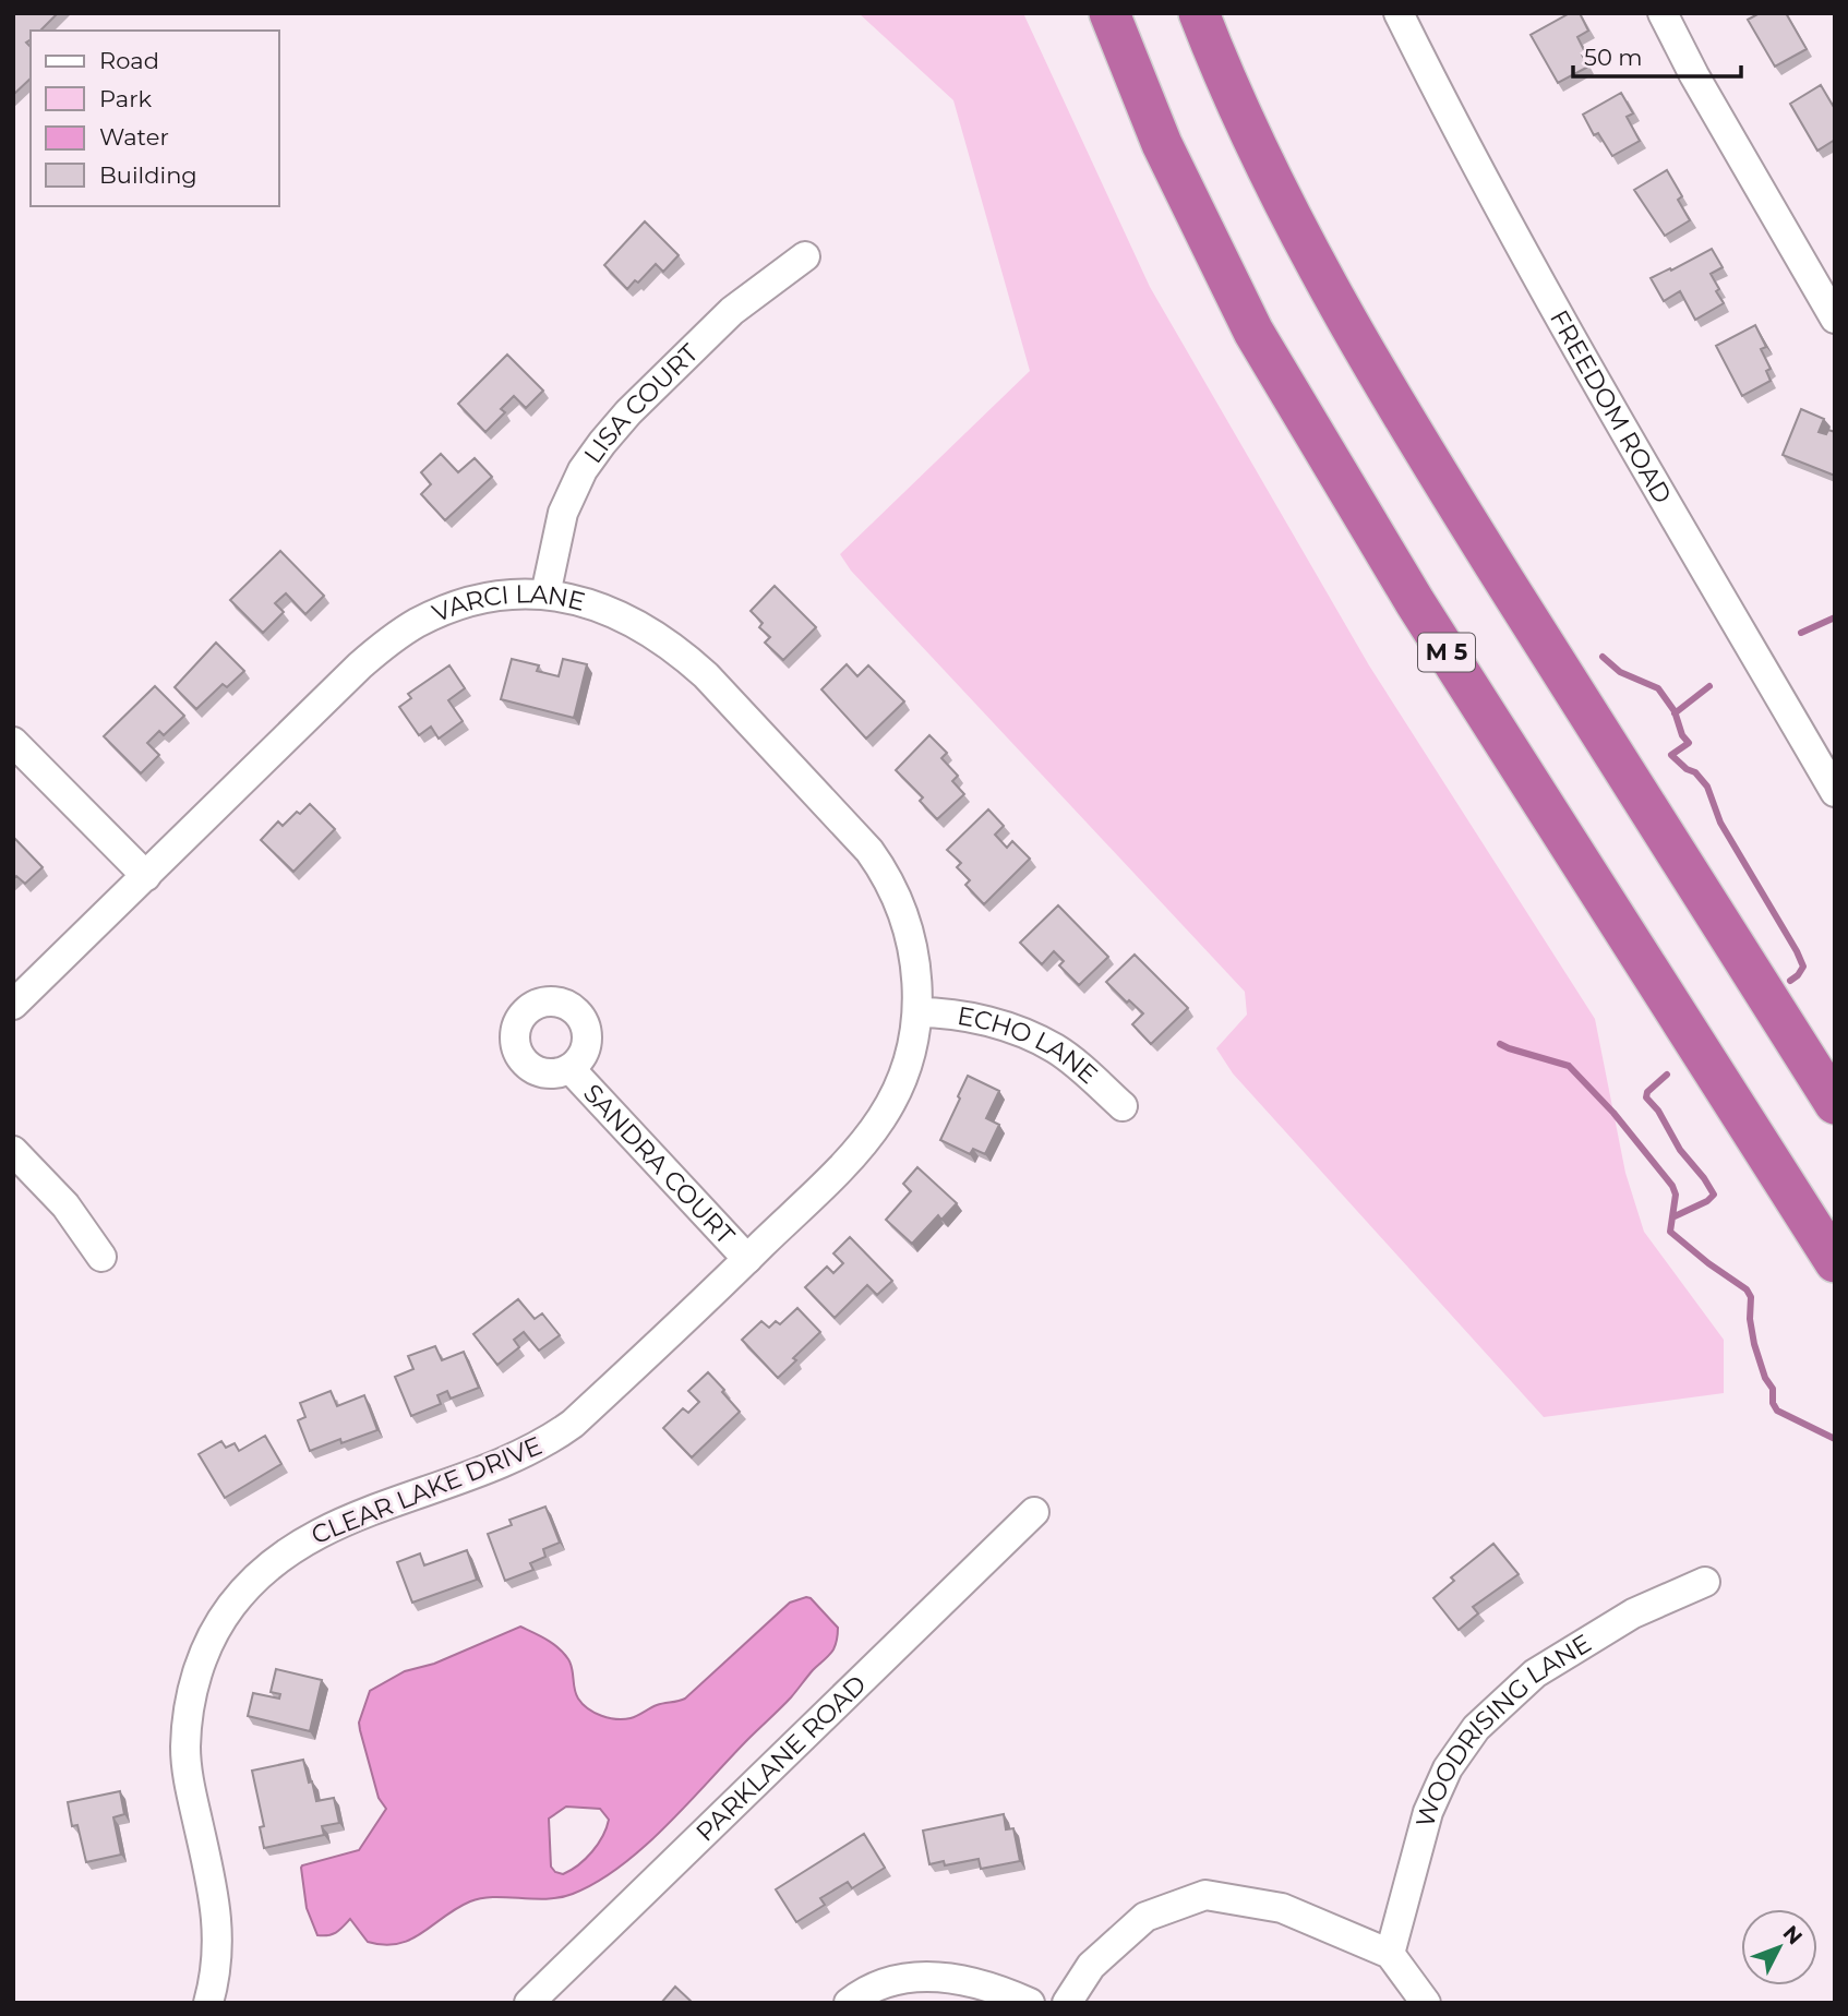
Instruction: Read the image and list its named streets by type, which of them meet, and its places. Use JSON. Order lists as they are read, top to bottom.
{
  "streets": {
    "highway": ["M 5"],
    "street": [
      "LISA COURT",
      "FREEDOM ROAD",
      "VARCI LANE",
      "ECHO LANE",
      "SANDRA COURT",
      "CLEAR LAKE DRIVE",
      "WOODRISING LANE",
      "PARKLANE ROAD"
    ]
  },
  "crossings": [
    ["LISA COURT", "VARCI LANE"],
    ["VARCI LANE", "ECHO LANE"],
    ["VARCI LANE", "CLEAR LAKE DRIVE"],
    ["ECHO LANE", "CLEAR LAKE DRIVE"],
    ["SANDRA COURT", "CLEAR LAKE DRIVE"]
  ],
  "legend": [
    "Road",
    "Park",
    "Water",
    "Building"
  ],
  "scale_bar": "50 m",
  "north": "top right"
}
